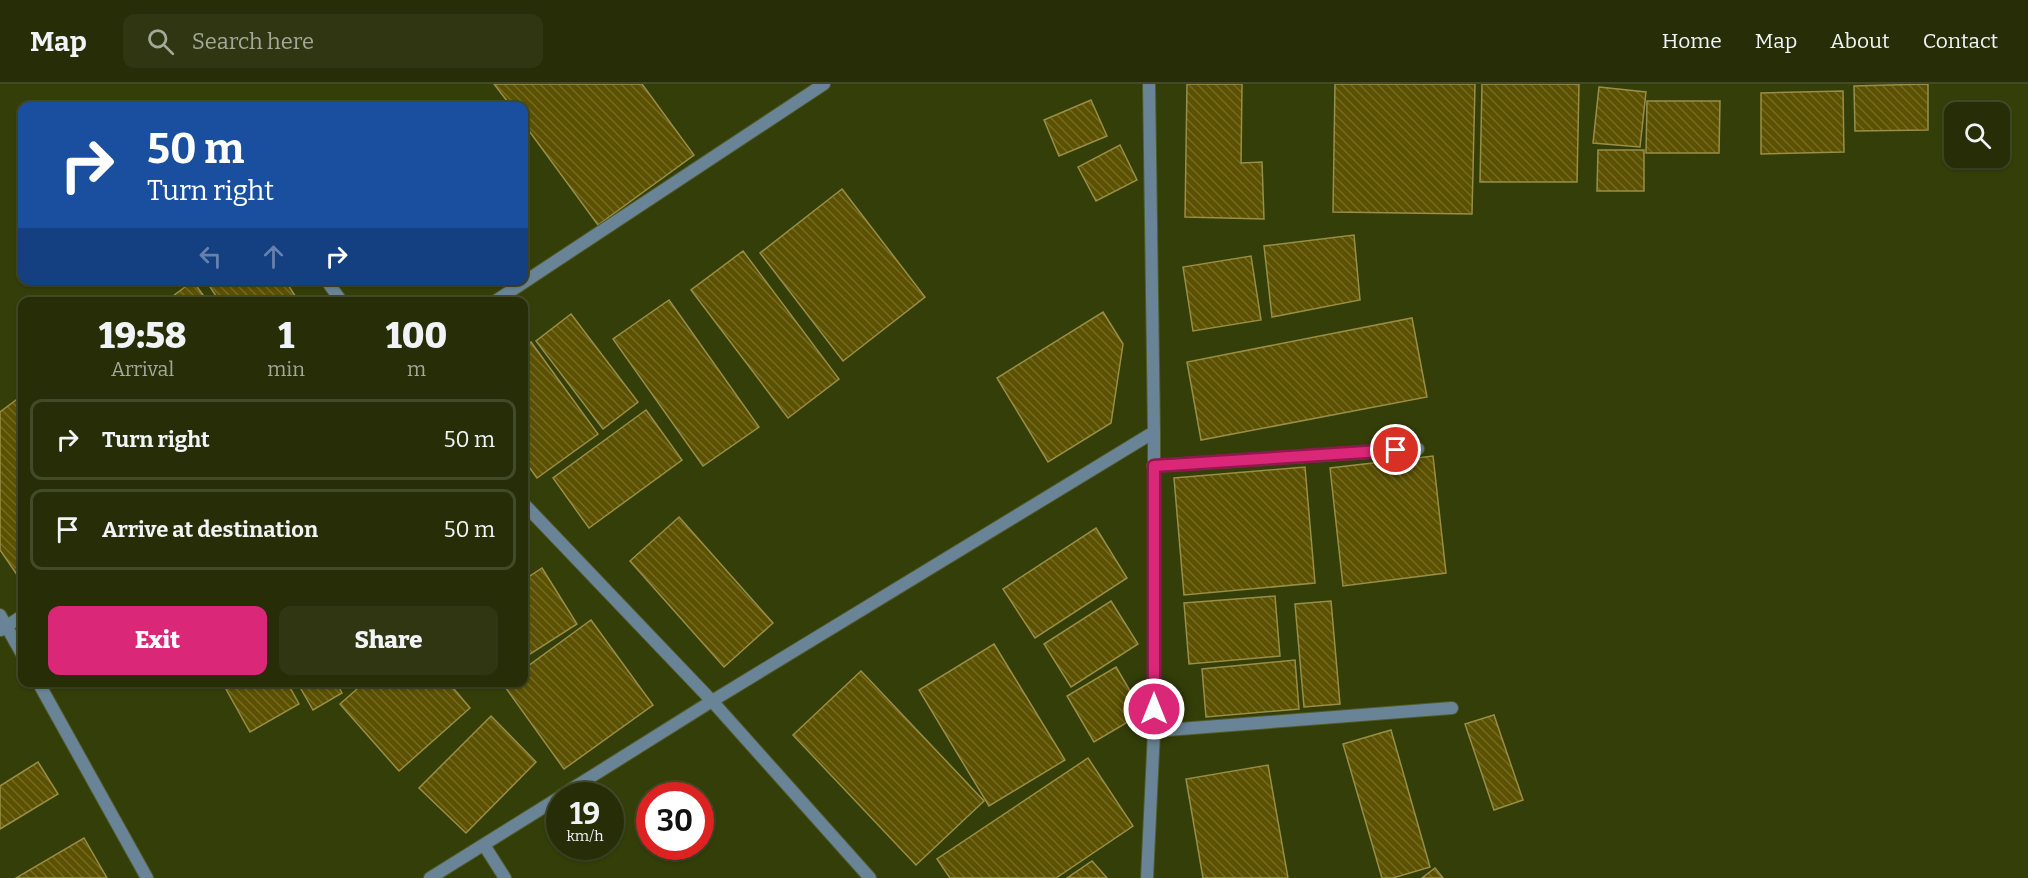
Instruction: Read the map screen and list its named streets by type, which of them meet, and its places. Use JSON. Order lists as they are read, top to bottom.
{
  "page": {
    "header": "Map",
    "search": "Search here",
    "nav": [
      "Home",
      "Map",
      "About",
      "Contact"
    ],
    "turn": ["50 m", "Turn right"],
    "eta": [
      "19:58",
      "Arrival",
      "1",
      "min",
      "100",
      "m"
    ],
    "list": [
      {
        "name": "Turn right",
        "value": "50 m"
      },
      {
        "name": "Arrive at destination",
        "value": "50 m"
      }
    ],
    "buttons": ["Exit", "Share"],
    "speed": "19 km/h",
    "limit": "30"
  }
}
